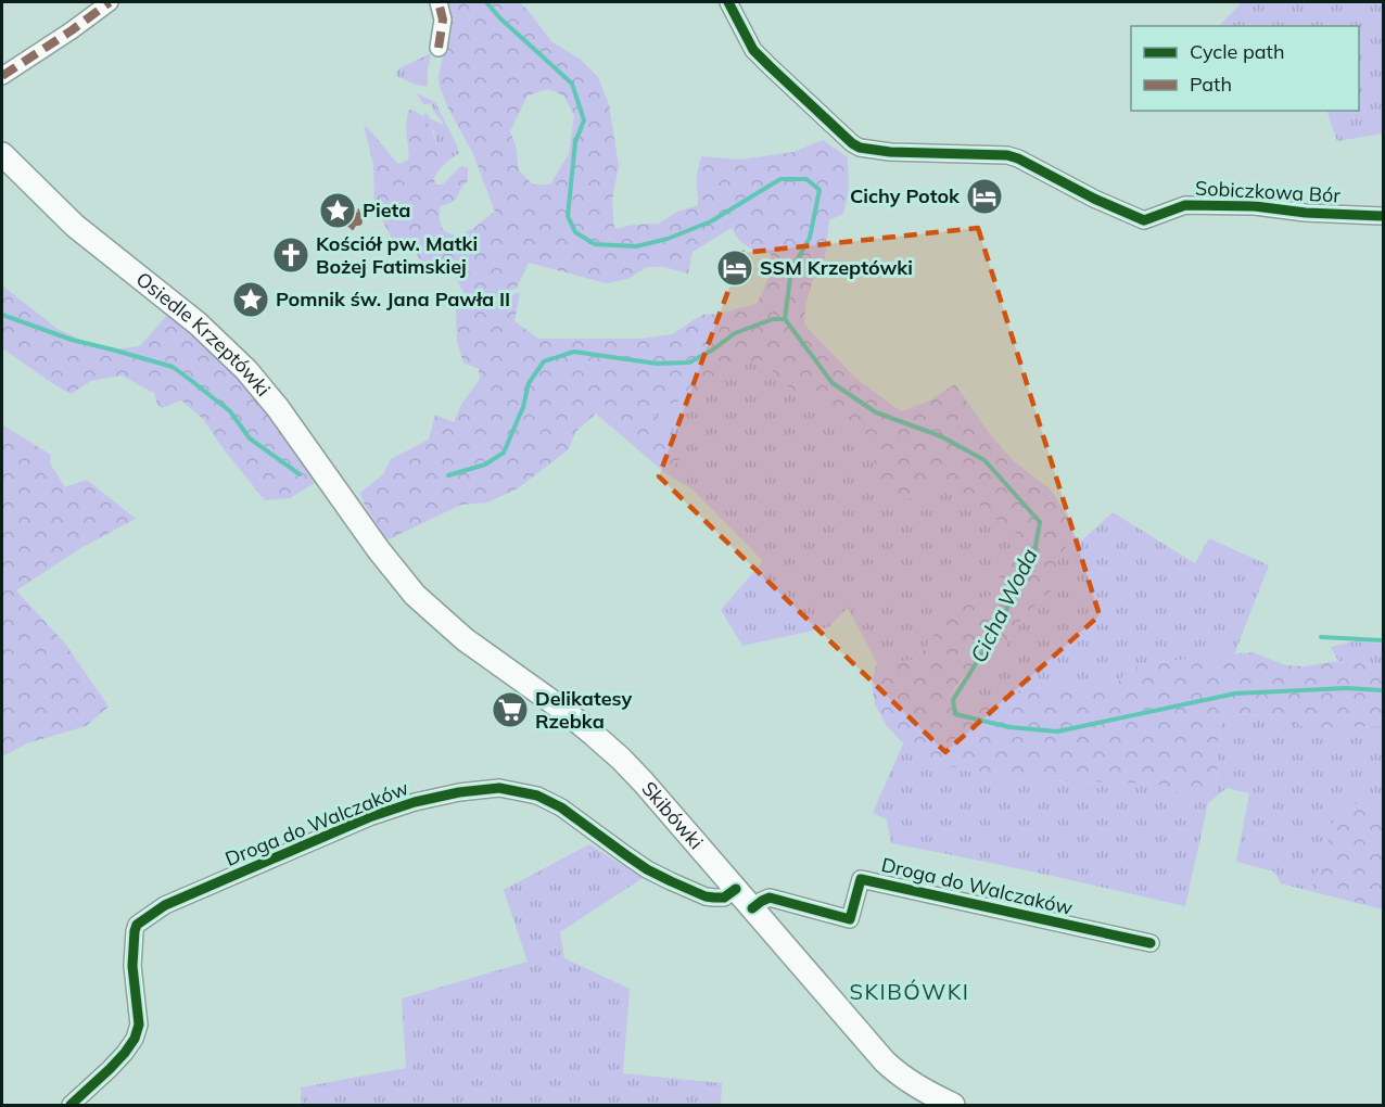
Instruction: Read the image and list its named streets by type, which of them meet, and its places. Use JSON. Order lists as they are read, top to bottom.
{
  "streets": {
    "main road": ["Osiedle Krzeptówki", "Skibówki"],
    "street": ["Sobiczkowa Bór", "Droga do Walczaków"]
  },
  "crossings": [
    ["Osiedle Krzeptówki", "Skibówki"],
    ["Skibówki", "Droga do Walczaków"]
  ],
  "districts": ["SKIBÓWKI"],
  "water": ["Cicha Woda"],
  "places": {
    "hotel": ["Cichy Potok", "SSM Krzeptówki"],
    "place": ["Pieta", "Pomnik św. Jana Pawła II"],
    "church": ["Kościół pw. Matki Bożej Fatimskiej"],
    "supermarket": ["Delikatesy Rzebka"]
  },
  "legend": ["Cycle path", "Path"]
}
